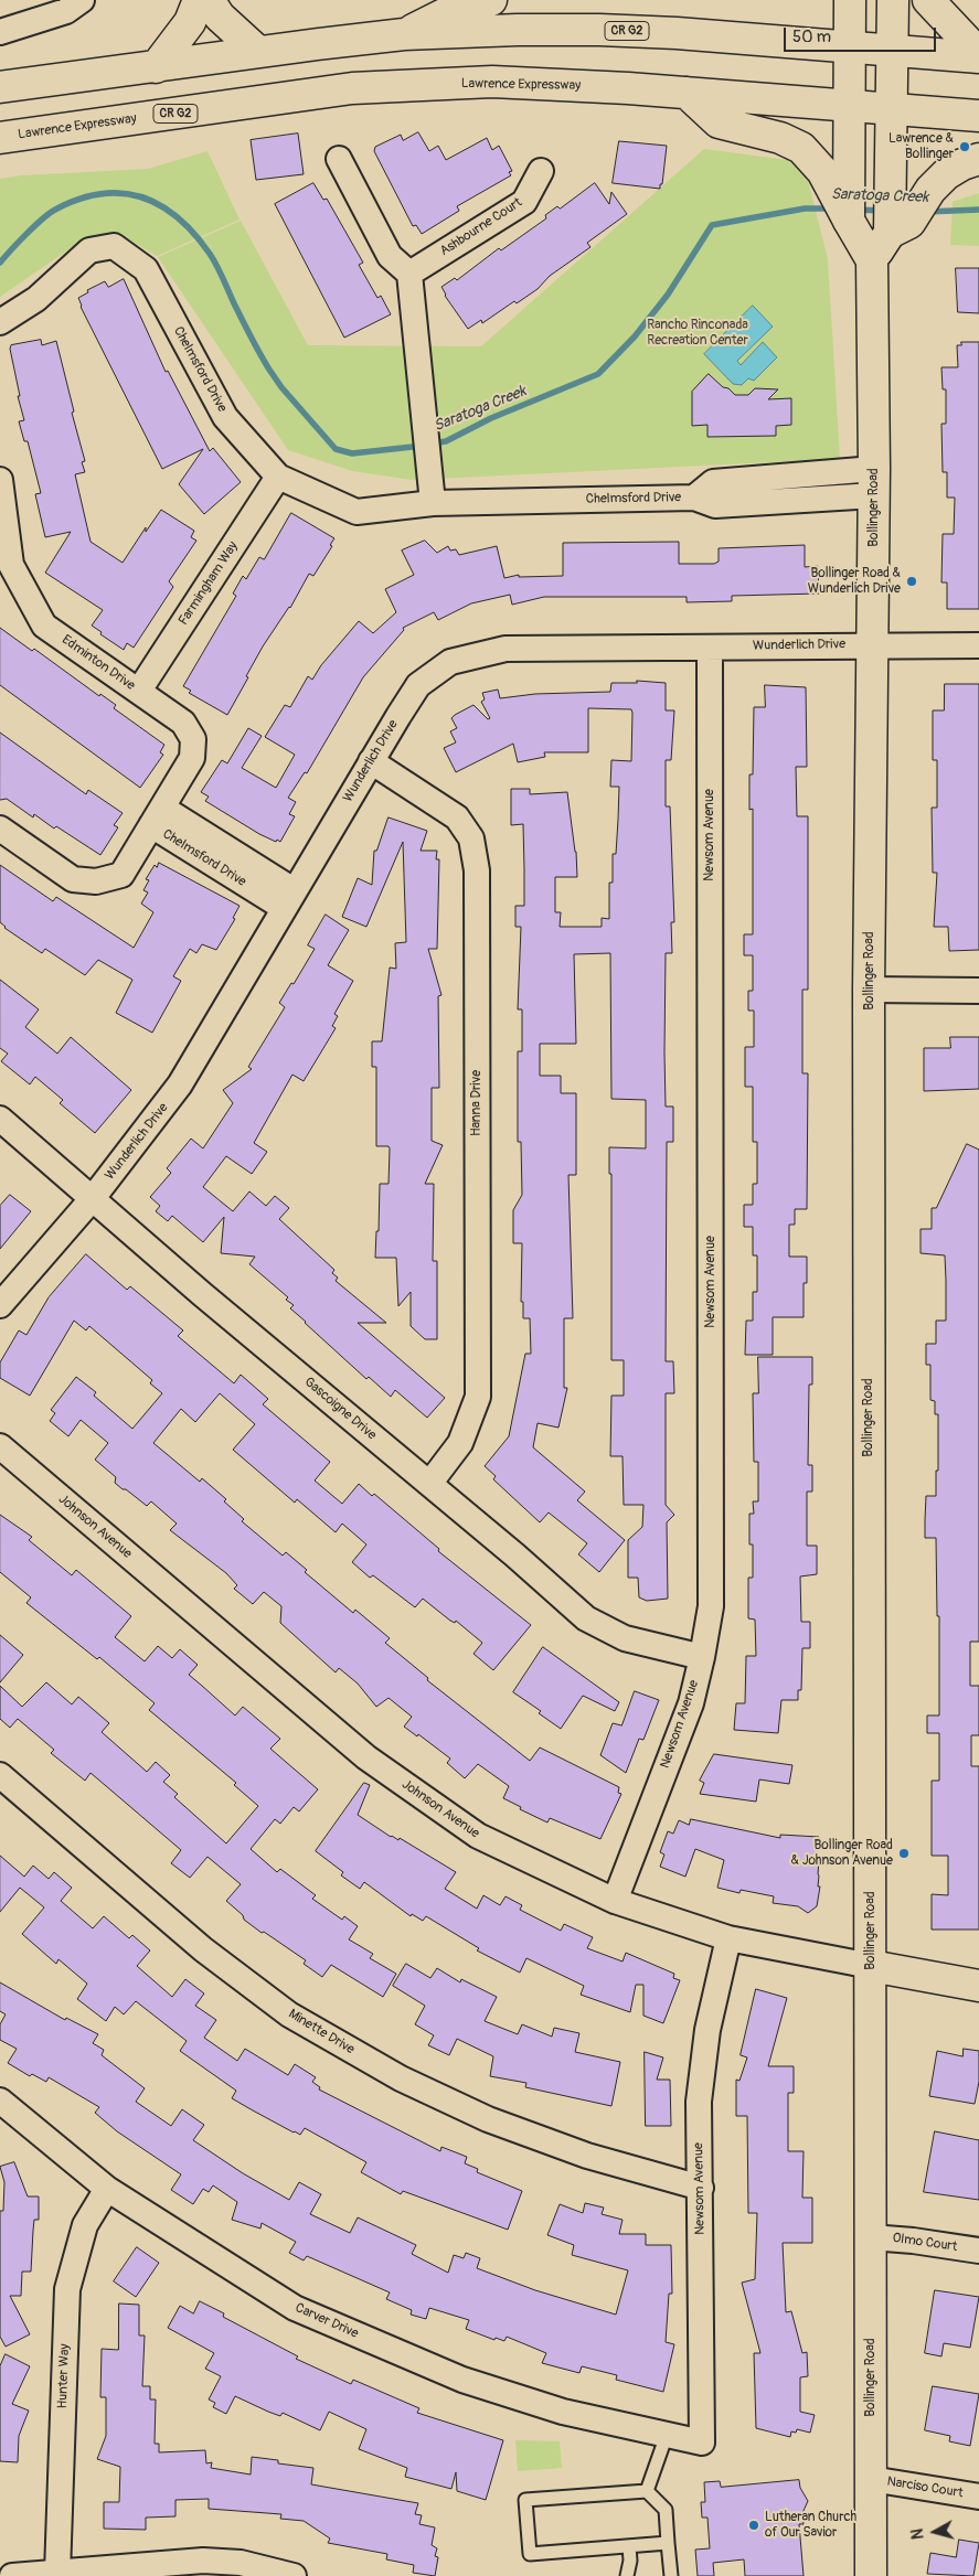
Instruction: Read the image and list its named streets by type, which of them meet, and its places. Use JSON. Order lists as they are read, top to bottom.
{
  "streets": {
    "main road": [
      "CR G2",
      "Lawrence Expressway",
      "Bollinger Road",
      "Johnson Avenue"
    ],
    "street": [
      "Ashbourne Court",
      "Chelmsford Drive",
      "Farmingham Way",
      "Wunderlich Drive",
      "Edminton Drive",
      "Newsom Avenue",
      "Hanna Drive",
      "Gascoigne Drive",
      "Minette Drive",
      "Olmo Court",
      "Carver Drive",
      "Hunter Way",
      "Narciso Court"
    ]
  },
  "crossings": [
    ["Lawrence Expressway", "Bollinger Road"],
    ["Chelmsford Drive", "Bollinger Road"],
    ["Chelmsford Drive", "Farmingham Way"],
    ["Chelmsford Drive", "Wunderlich Drive"],
    ["Chelmsford Drive", "Edminton Drive"],
    ["Bollinger Road", "Wunderlich Drive"],
    ["Bollinger Road", "Johnson Avenue"],
    ["Bollinger Road", "Olmo Court"],
    ["Bollinger Road", "Narciso Court"],
    ["Farmingham Way", "Edminton Drive"],
    ["Wunderlich Drive", "Newsom Avenue"],
    ["Wunderlich Drive", "Hanna Drive"],
    ["Wunderlich Drive", "Gascoigne Drive"],
    ["Newsom Avenue", "Gascoigne Drive"],
    ["Newsom Avenue", "Johnson Avenue"],
    ["Newsom Avenue", "Minette Drive"],
    ["Newsom Avenue", "Carver Drive"],
    ["Hanna Drive", "Gascoigne Drive"],
    ["Carver Drive", "Hunter Way"]
  ],
  "water": ["Saratoga Creek"],
  "parks": ["Rancho Rinconada Recreation Center"],
  "places": [
    "Lawrence & Bollinger",
    "Bollinger Road & Wunderlich Drive",
    "Bollinger Road & Johnson Avenue",
    "Lutheran Church of Our Savior"
  ],
  "scale_bar": "50 m",
  "north": "left"
}
